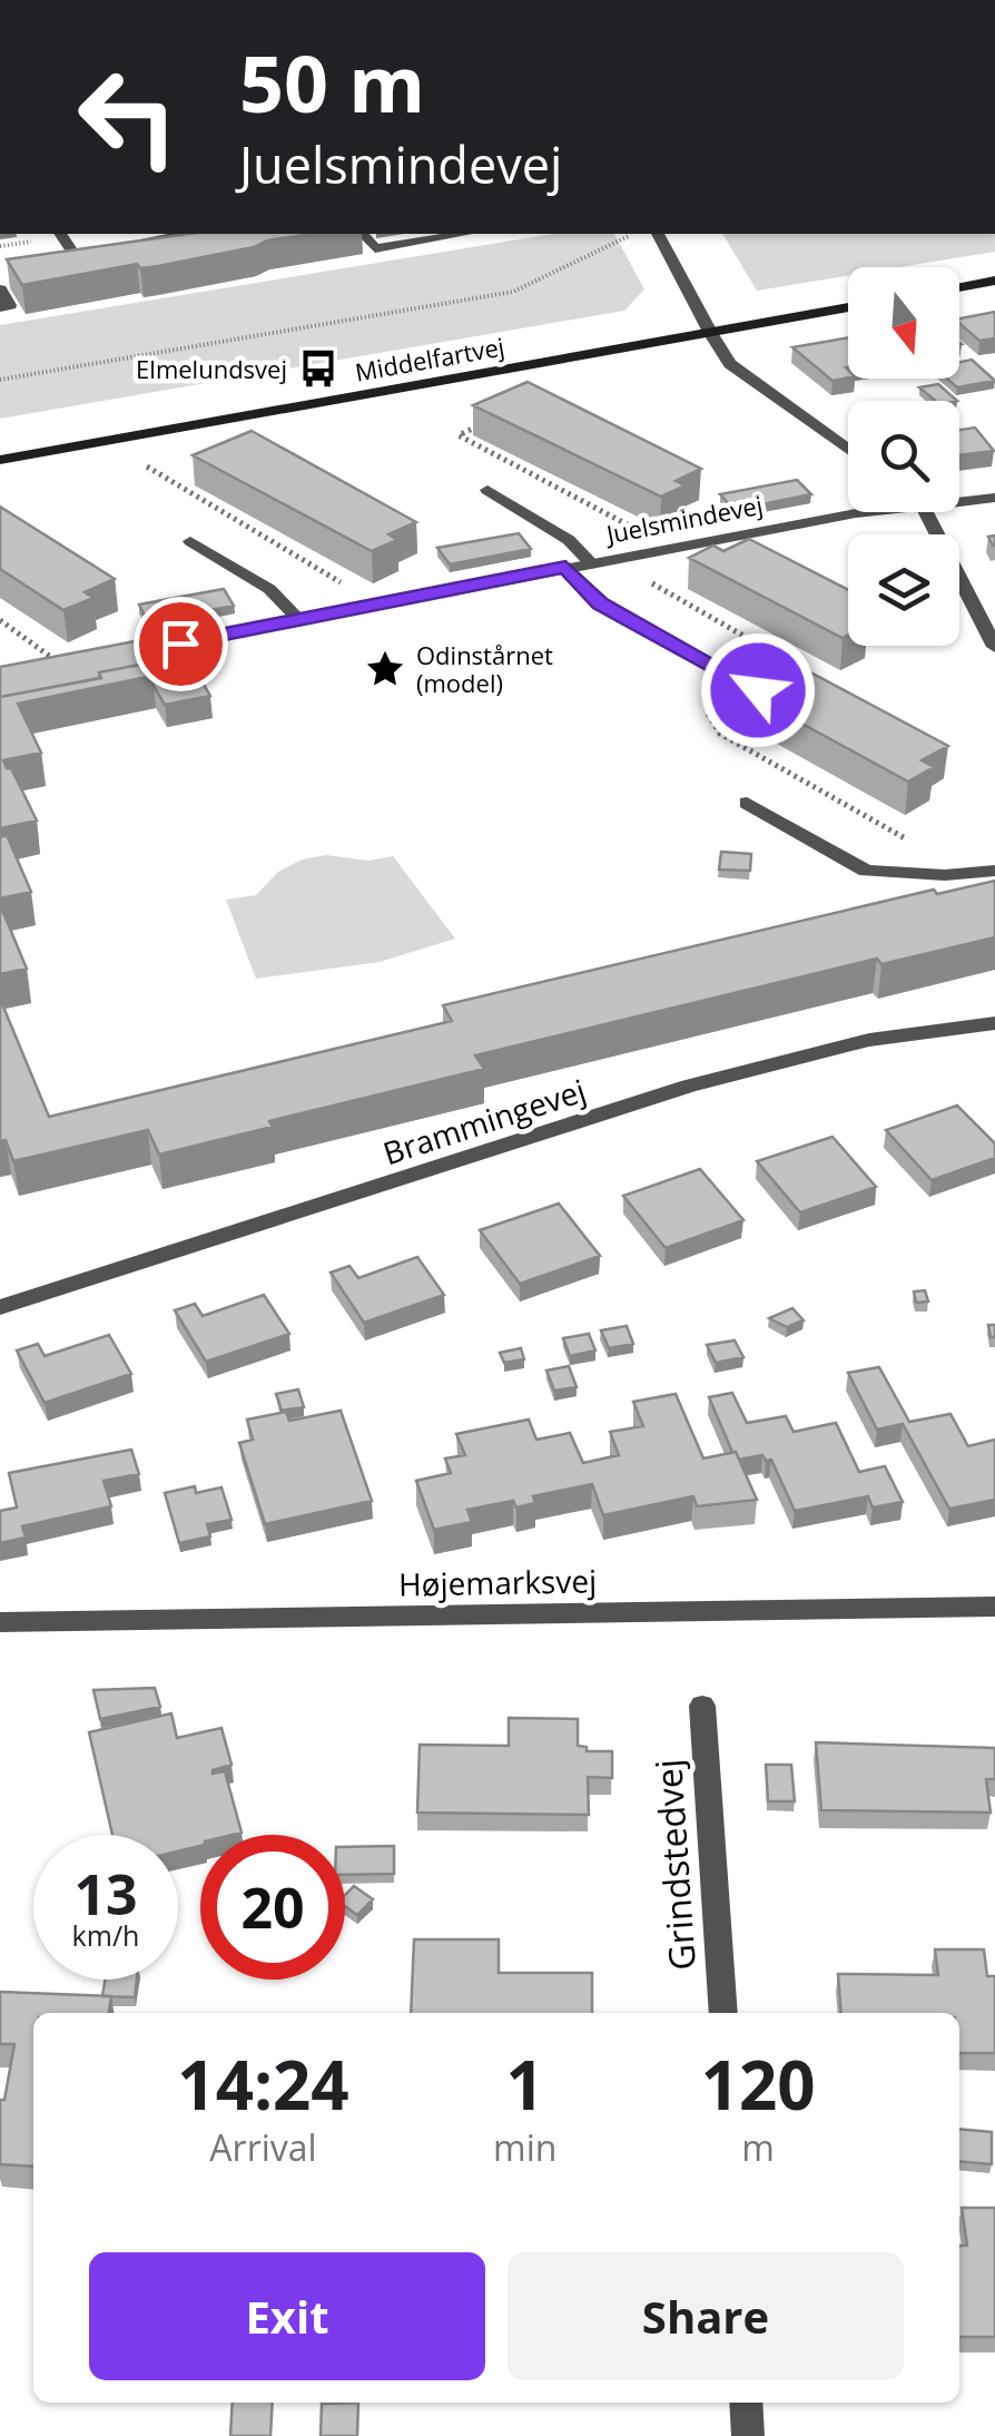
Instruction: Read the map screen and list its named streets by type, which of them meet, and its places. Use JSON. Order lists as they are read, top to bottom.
{
  "streets": {
    "main road": ["Middelfartvej"],
    "street": [
      "Juelsmindevej",
      "Brammingevej",
      "Højemarksvej",
      "Grindstedvej"
    ]
  },
  "places": {
    "bus stop": ["Elmelundsvej"],
    "place": ["Odinstårnet (model)"]
  },
  "north": "bottom",
  "page": {
    "turn": ["50 m", "Juelsmindevej"],
    "speed": "13 km/h",
    "limit": "20",
    "eta": [
      "14:24",
      "Arrival",
      "1",
      "min",
      "120",
      "m"
    ],
    "buttons": ["Exit", "Share"]
  }
}
